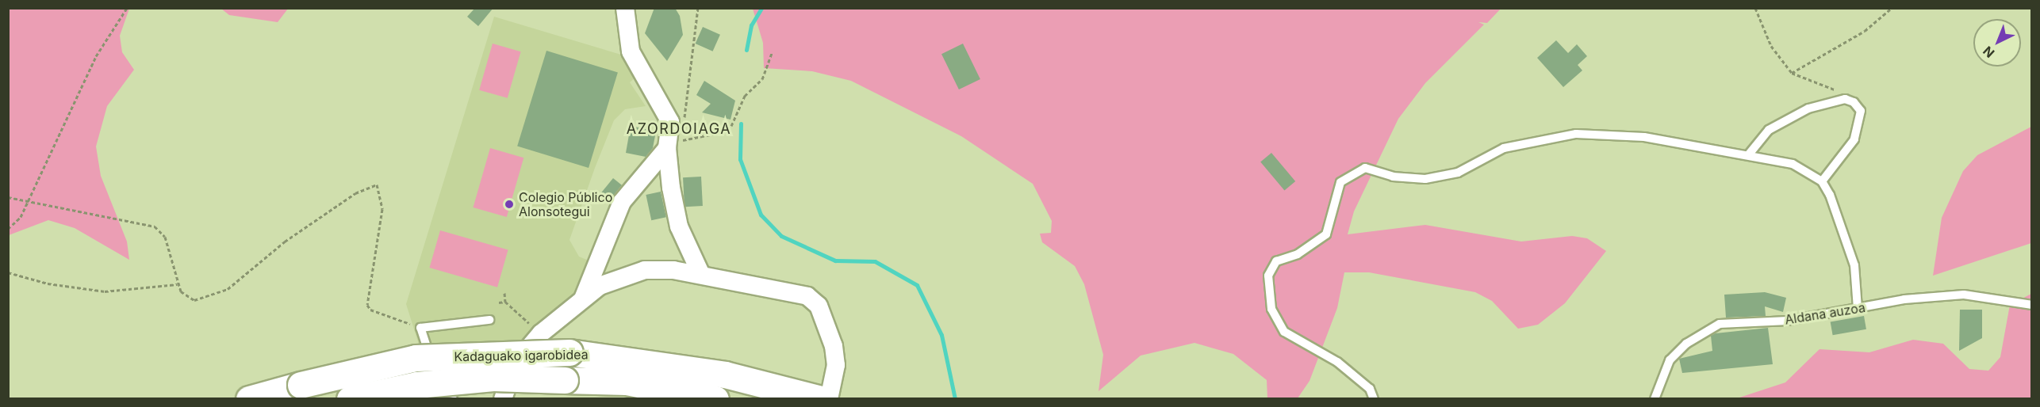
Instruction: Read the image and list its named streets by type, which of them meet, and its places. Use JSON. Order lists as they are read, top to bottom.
{
  "streets": {
    "highway": ["Kadaguako igarobidea"],
    "lane": ["Aldana auzoa"]
  },
  "districts": ["AZORDOIAGA"],
  "places": ["Colegio Público Alonsotegui"],
  "north": "bottom left"
}
